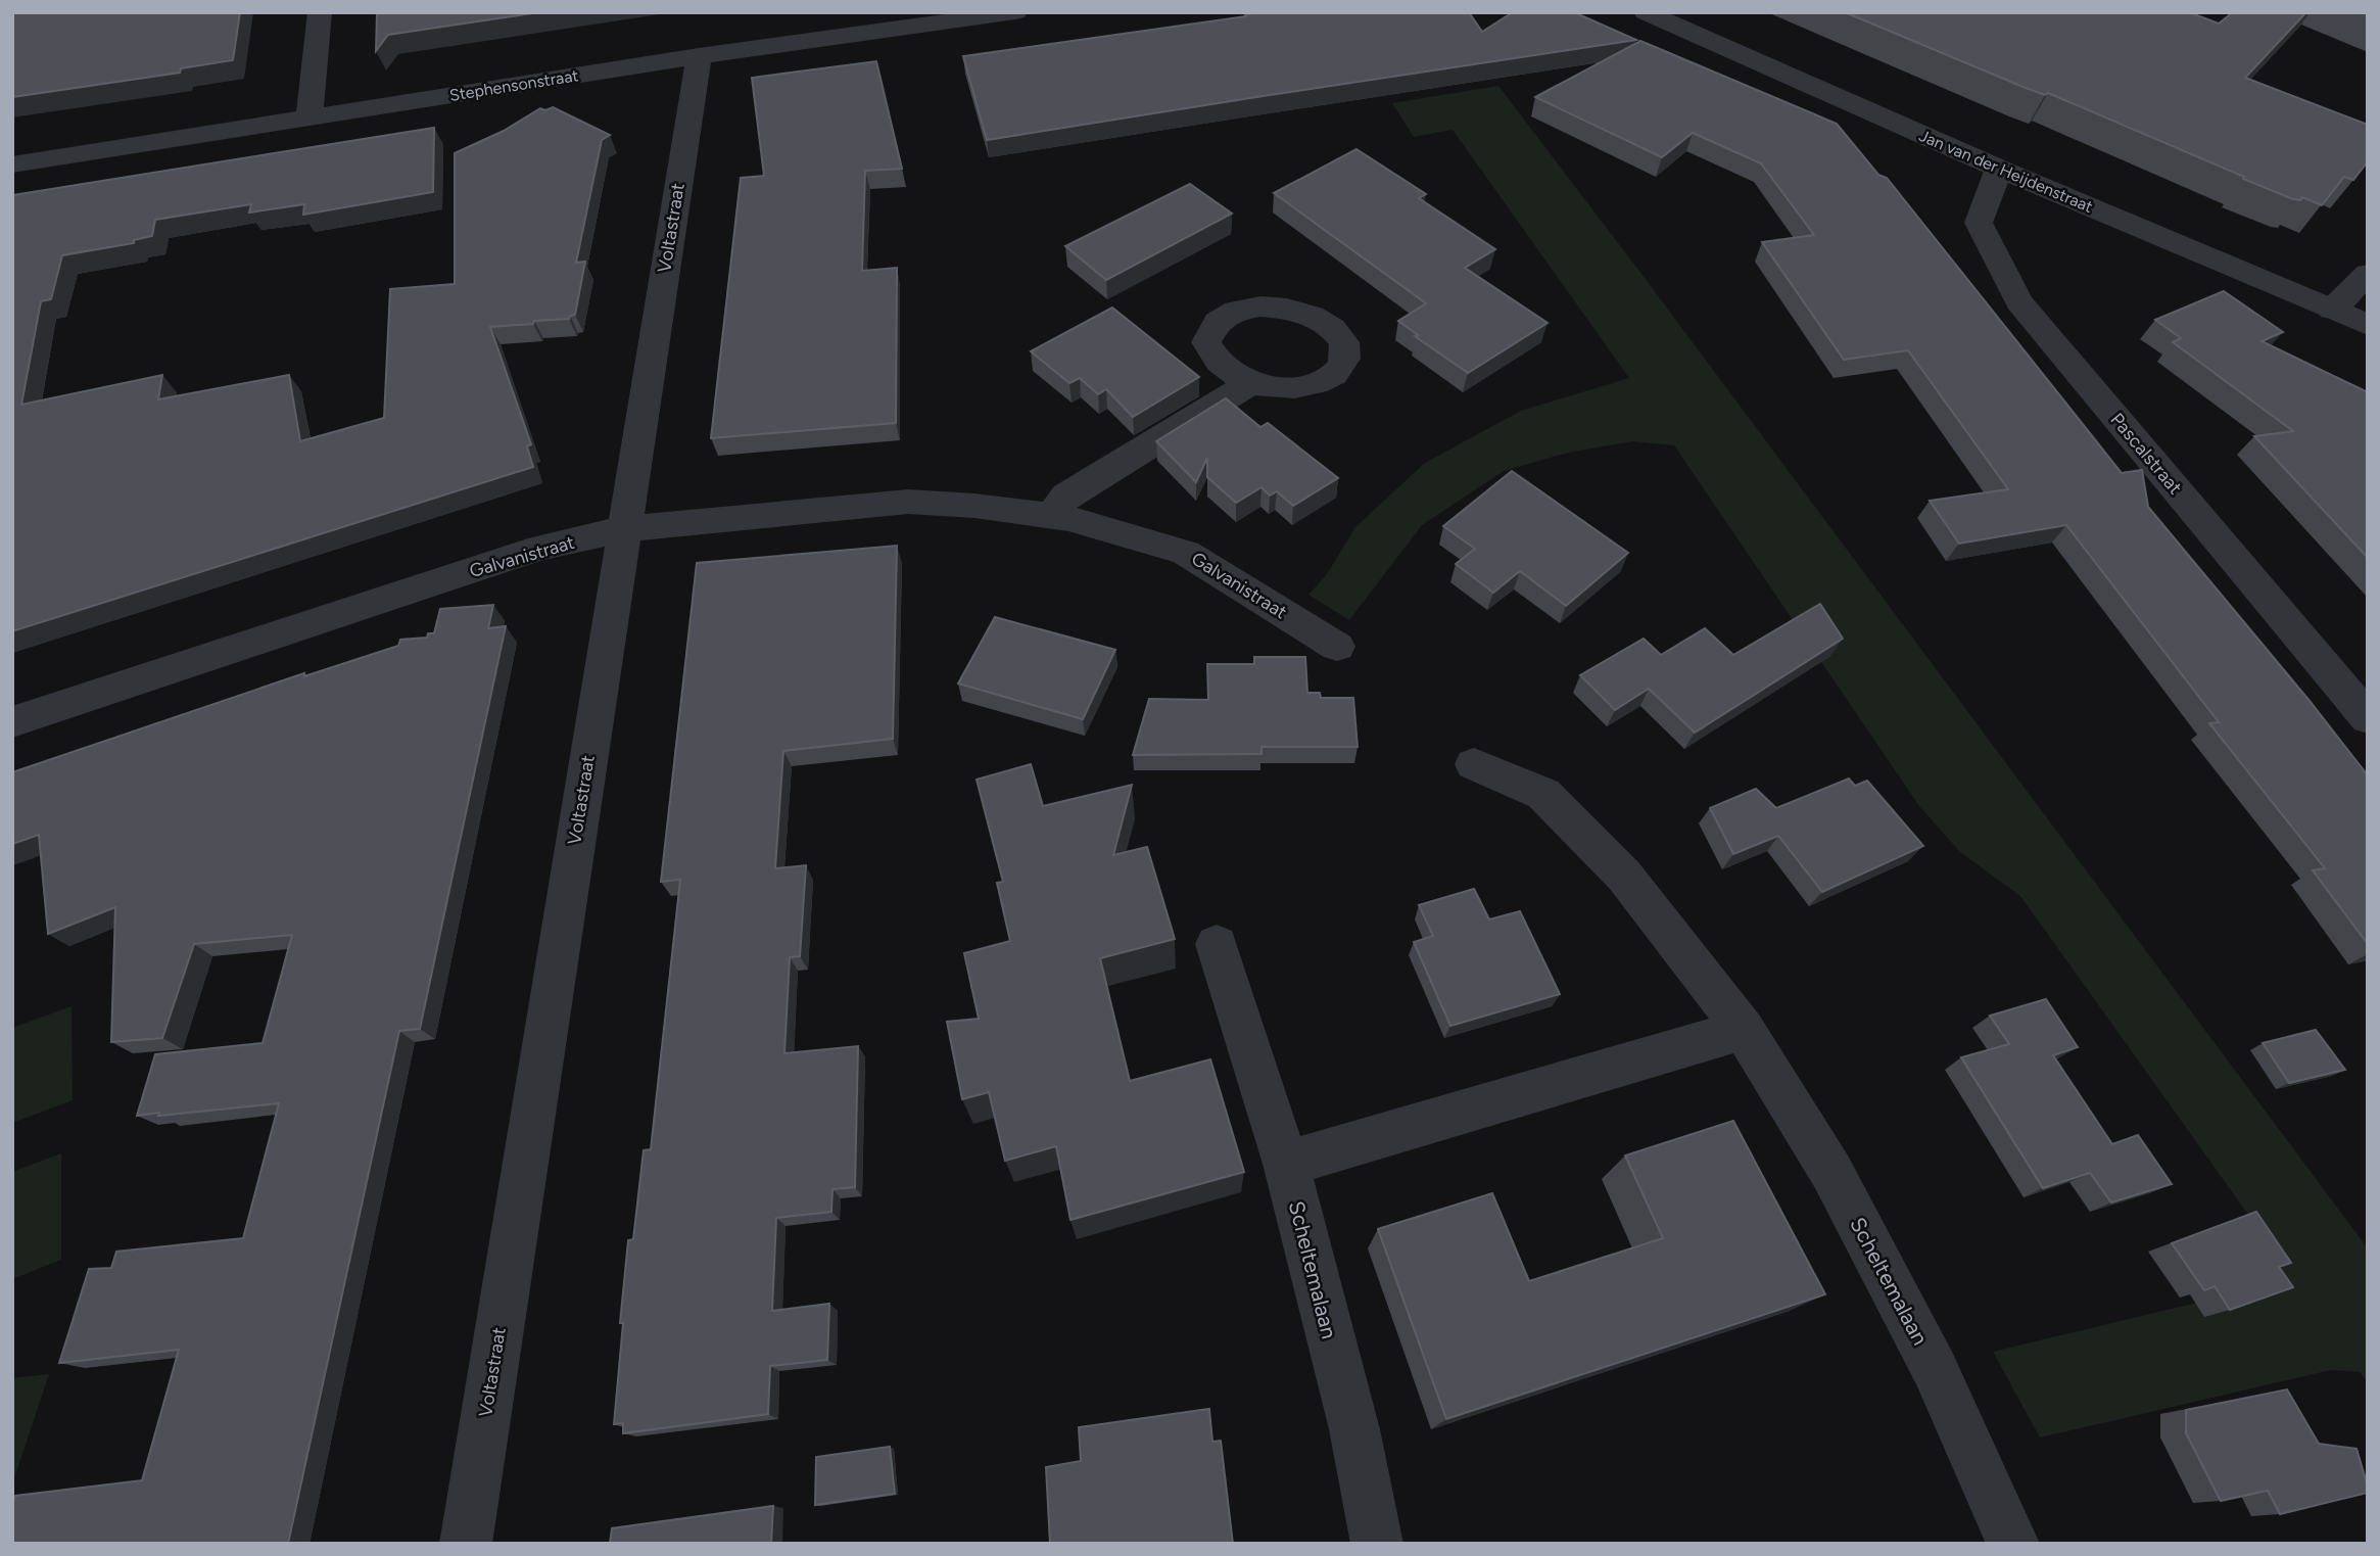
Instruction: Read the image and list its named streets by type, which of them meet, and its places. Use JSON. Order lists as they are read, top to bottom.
{
  "streets": {
    "street": [
      "Stephensonstraat",
      "Jan van der Heijdenstraat",
      "Voltastraat",
      "Pascalstraat",
      "Galvanistraat",
      "Scheltemalaan"
    ]
  },
  "crossings": [
    ["Stephensonstraat", "Voltastraat"],
    ["Jan van der Heijdenstraat", "Pascalstraat"],
    ["Voltastraat", "Galvanistraat"]
  ]
}
